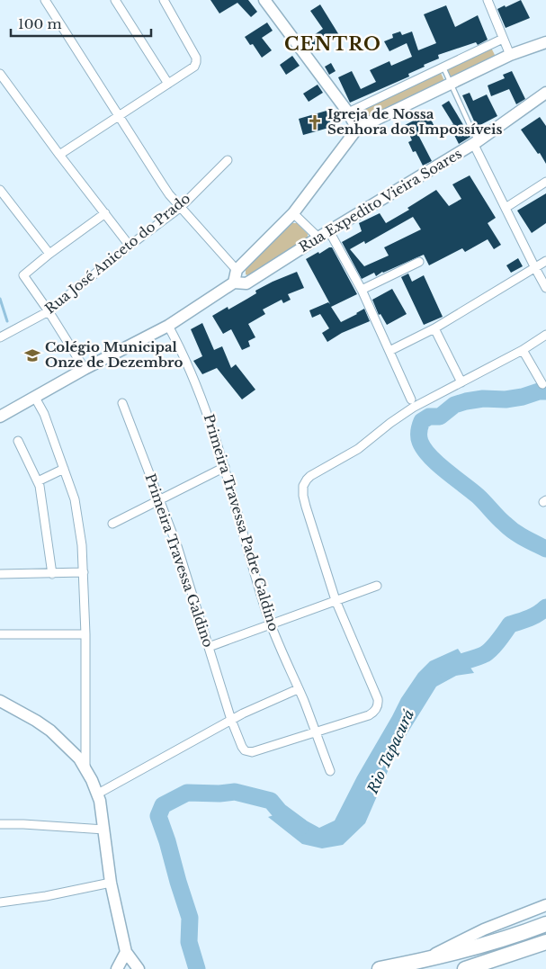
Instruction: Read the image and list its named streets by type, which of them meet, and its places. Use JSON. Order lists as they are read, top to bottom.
{
  "streets": {
    "main road": ["Rua Expedito Vieira Soares"],
    "street": ["Rua José Aniceto do Prado", "Primeira Travessa Padre Galdino", "Primeira Travessa Galdino"]
  },
  "crossings": [
    ["Primeira Travessa Padre Galdino", "Primeira Travessa Galdino"]
  ],
  "districts": ["CENTRO"],
  "water": ["Rio Tapacurá"],
  "places": {
    "church": ["Igreja de Nossa Senhora dos Impossíveis"],
    "school or university": ["Colégio Municipal Onze de Dezembro"]
  },
  "scale_bar": "100 m"
}
